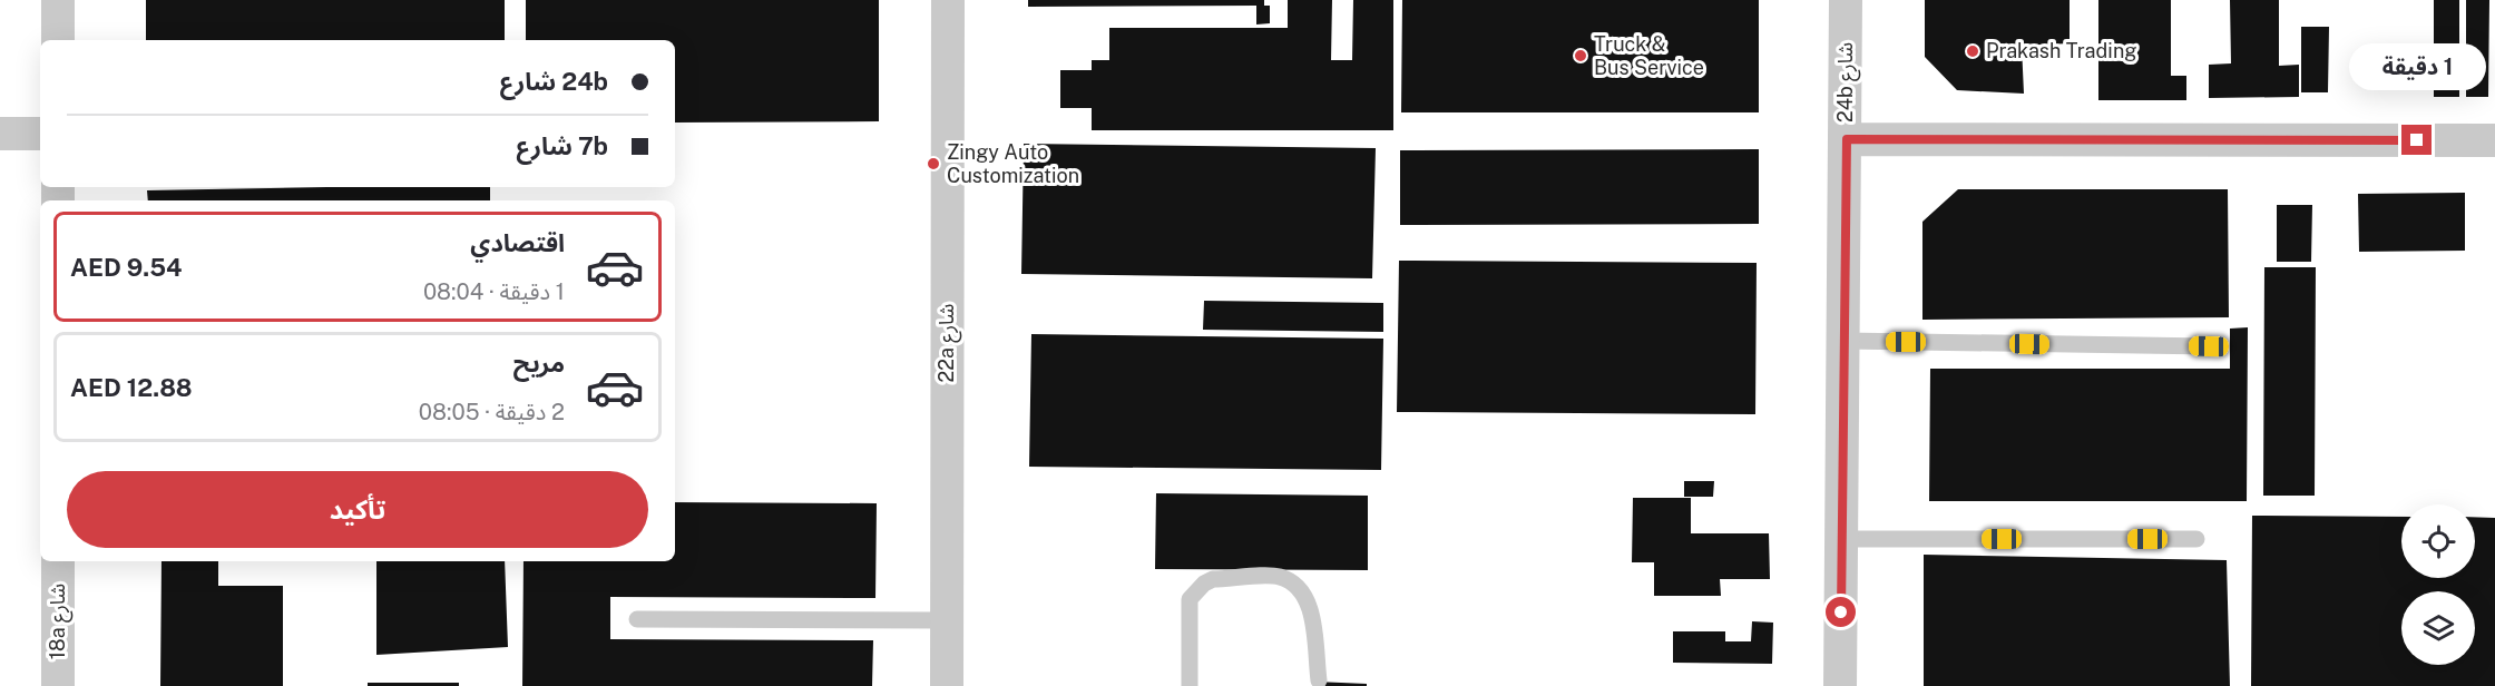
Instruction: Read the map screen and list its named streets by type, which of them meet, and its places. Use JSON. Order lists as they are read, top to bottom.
{
  "streets": {
    "street": ["24b شارع", "22a شارع", "18a شارع"]
  },
  "places": ["Prakash Trading", "Truck & Bus Service", "Zingy Auto Customization"],
  "page": {
    "banner": ["24b شارع", "7b شارع"],
    "bubble": "1 دقيقة",
    "list": [
      {
        "name": "اقتصادي",
        "note": "1 دقيقة · 08:04",
        "value": "AED 9.54"
      },
      {
        "name": "مريح",
        "note": "2 دقيقة · 08:05",
        "value": "AED 12.88"
      }
    ],
    "buttons": "تأكيد"
  }
}
